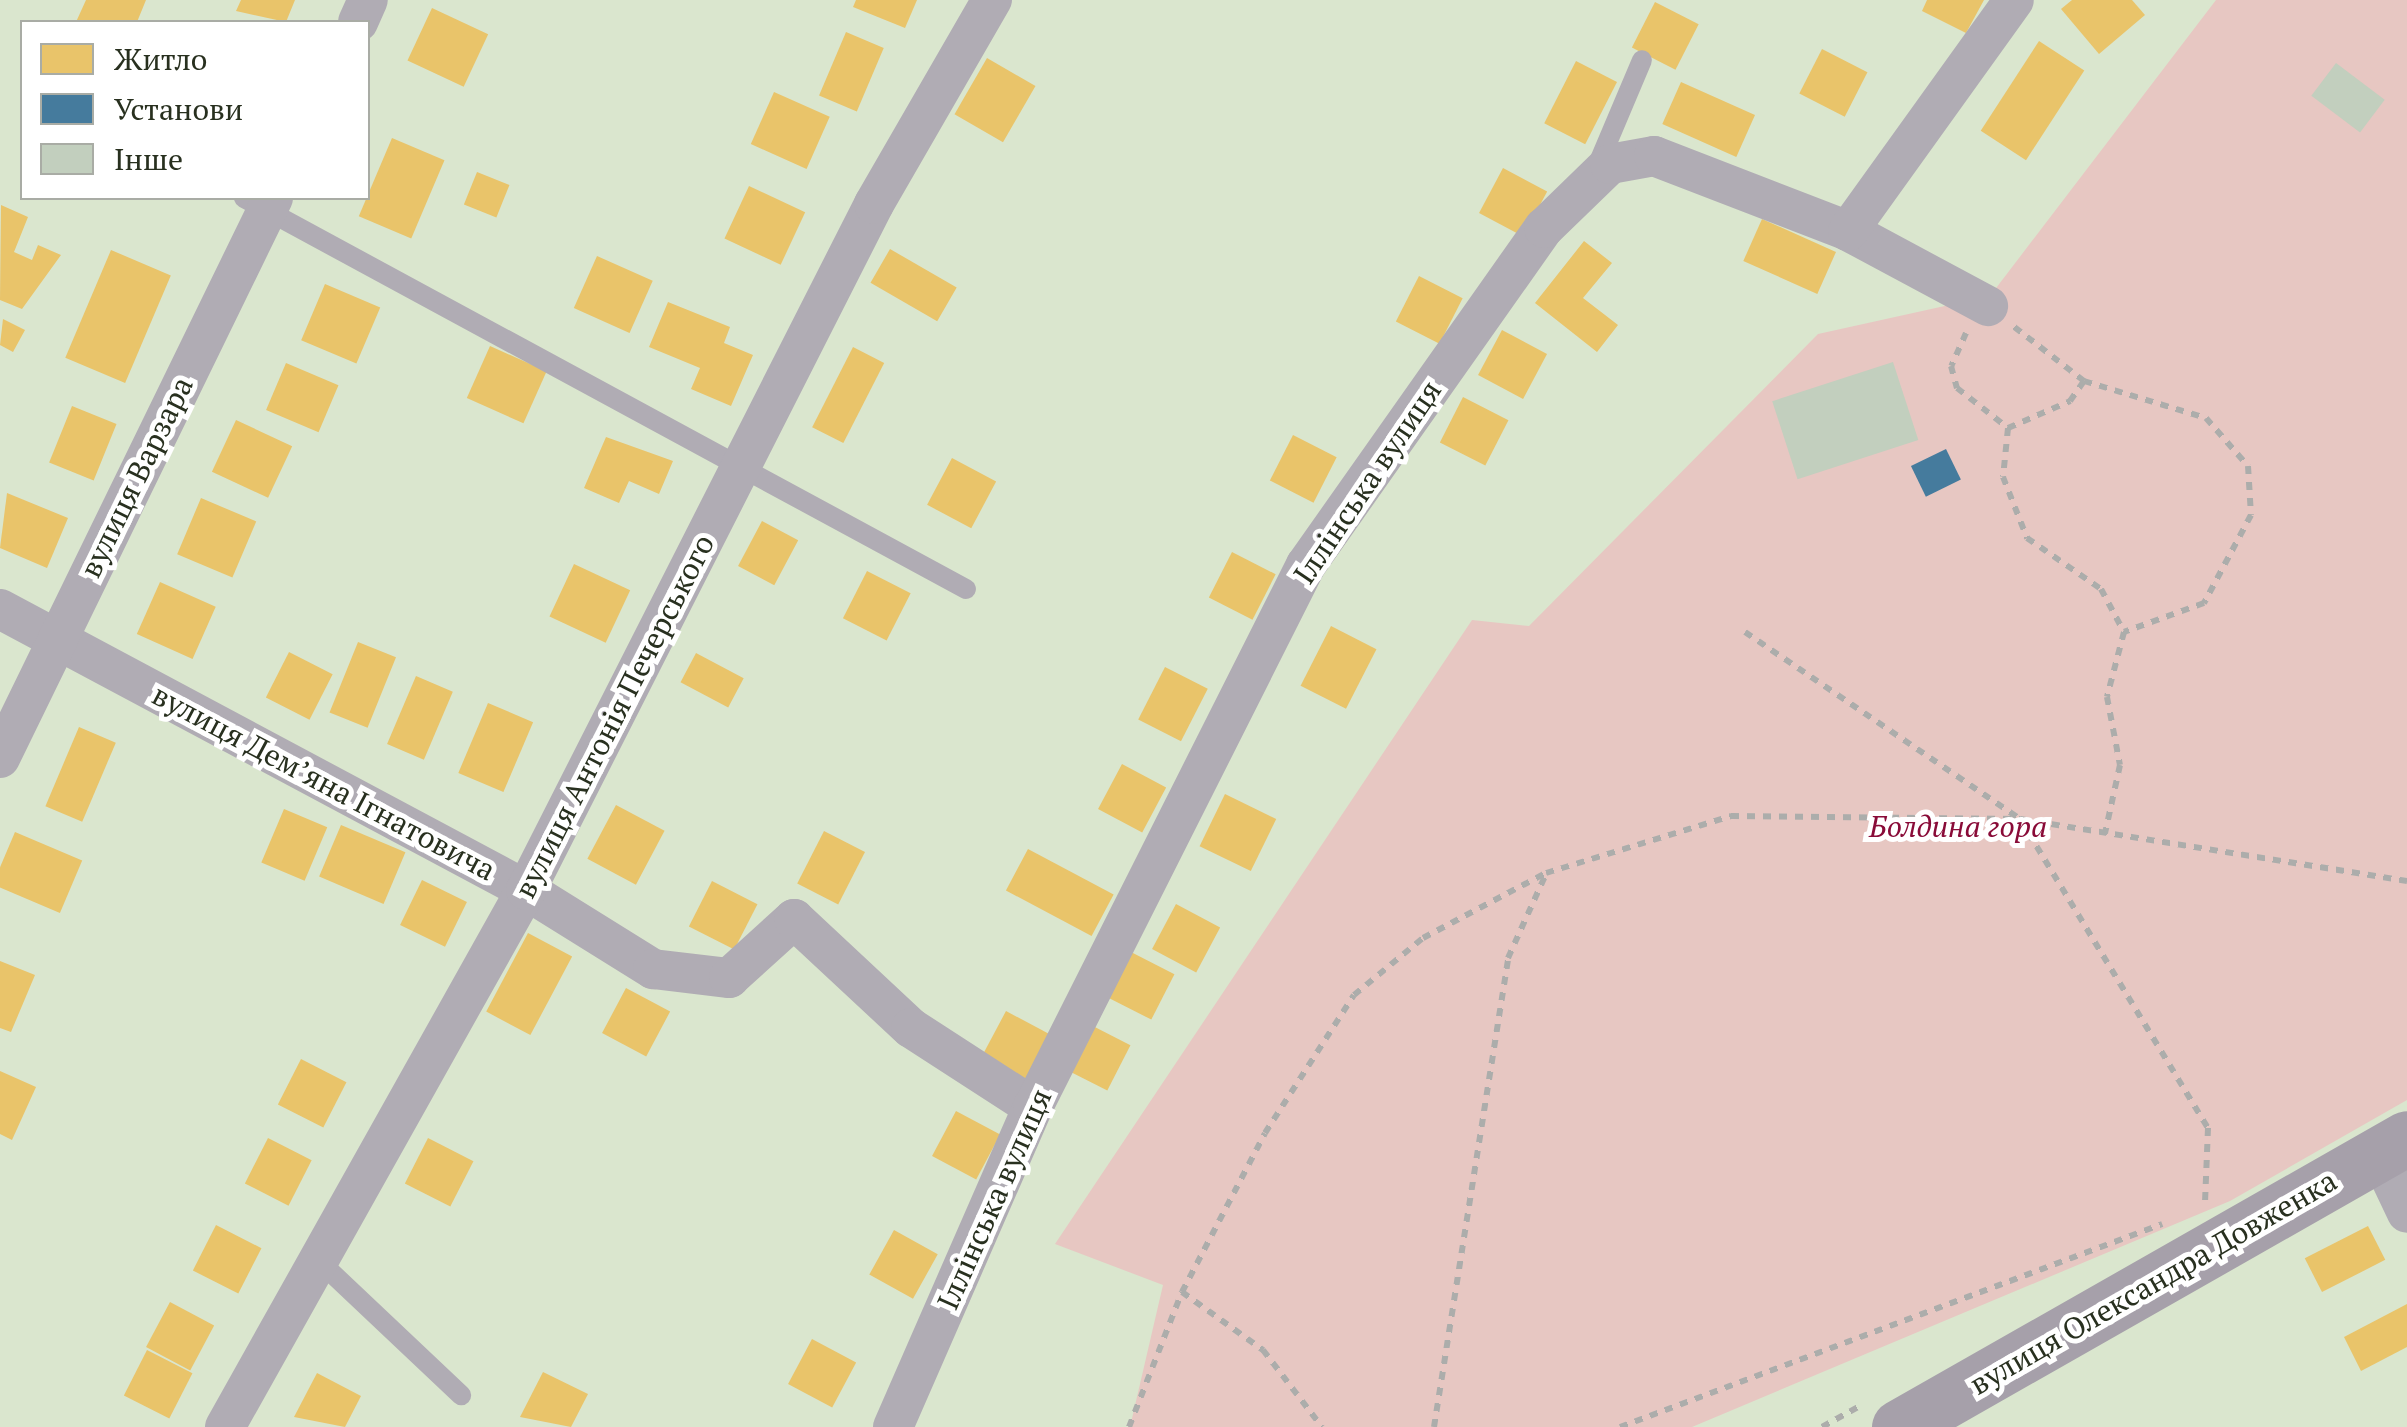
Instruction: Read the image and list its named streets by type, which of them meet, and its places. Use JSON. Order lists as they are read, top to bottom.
{
  "streets": {
    "main road": ["вулиця Олександра Довженка"],
    "street": [
      "вулиця Варзара",
      "Іллінська вулиця",
      "вулиця Антонія Печерського",
      "вулиця Демʼяна Ігнатовича"
    ]
  },
  "crossings": [
    ["вулиця Варзара", "вулиця Демʼяна Ігнатовича"],
    ["Іллінська вулиця", "вулиця Демʼяна Ігнатовича"],
    ["вулиця Антонія Печерського", "вулиця Демʼяна Ігнатовича"]
  ],
  "parks": ["Болдина гора"],
  "legend": ["Житло", "Установи", "Інше"]
}
